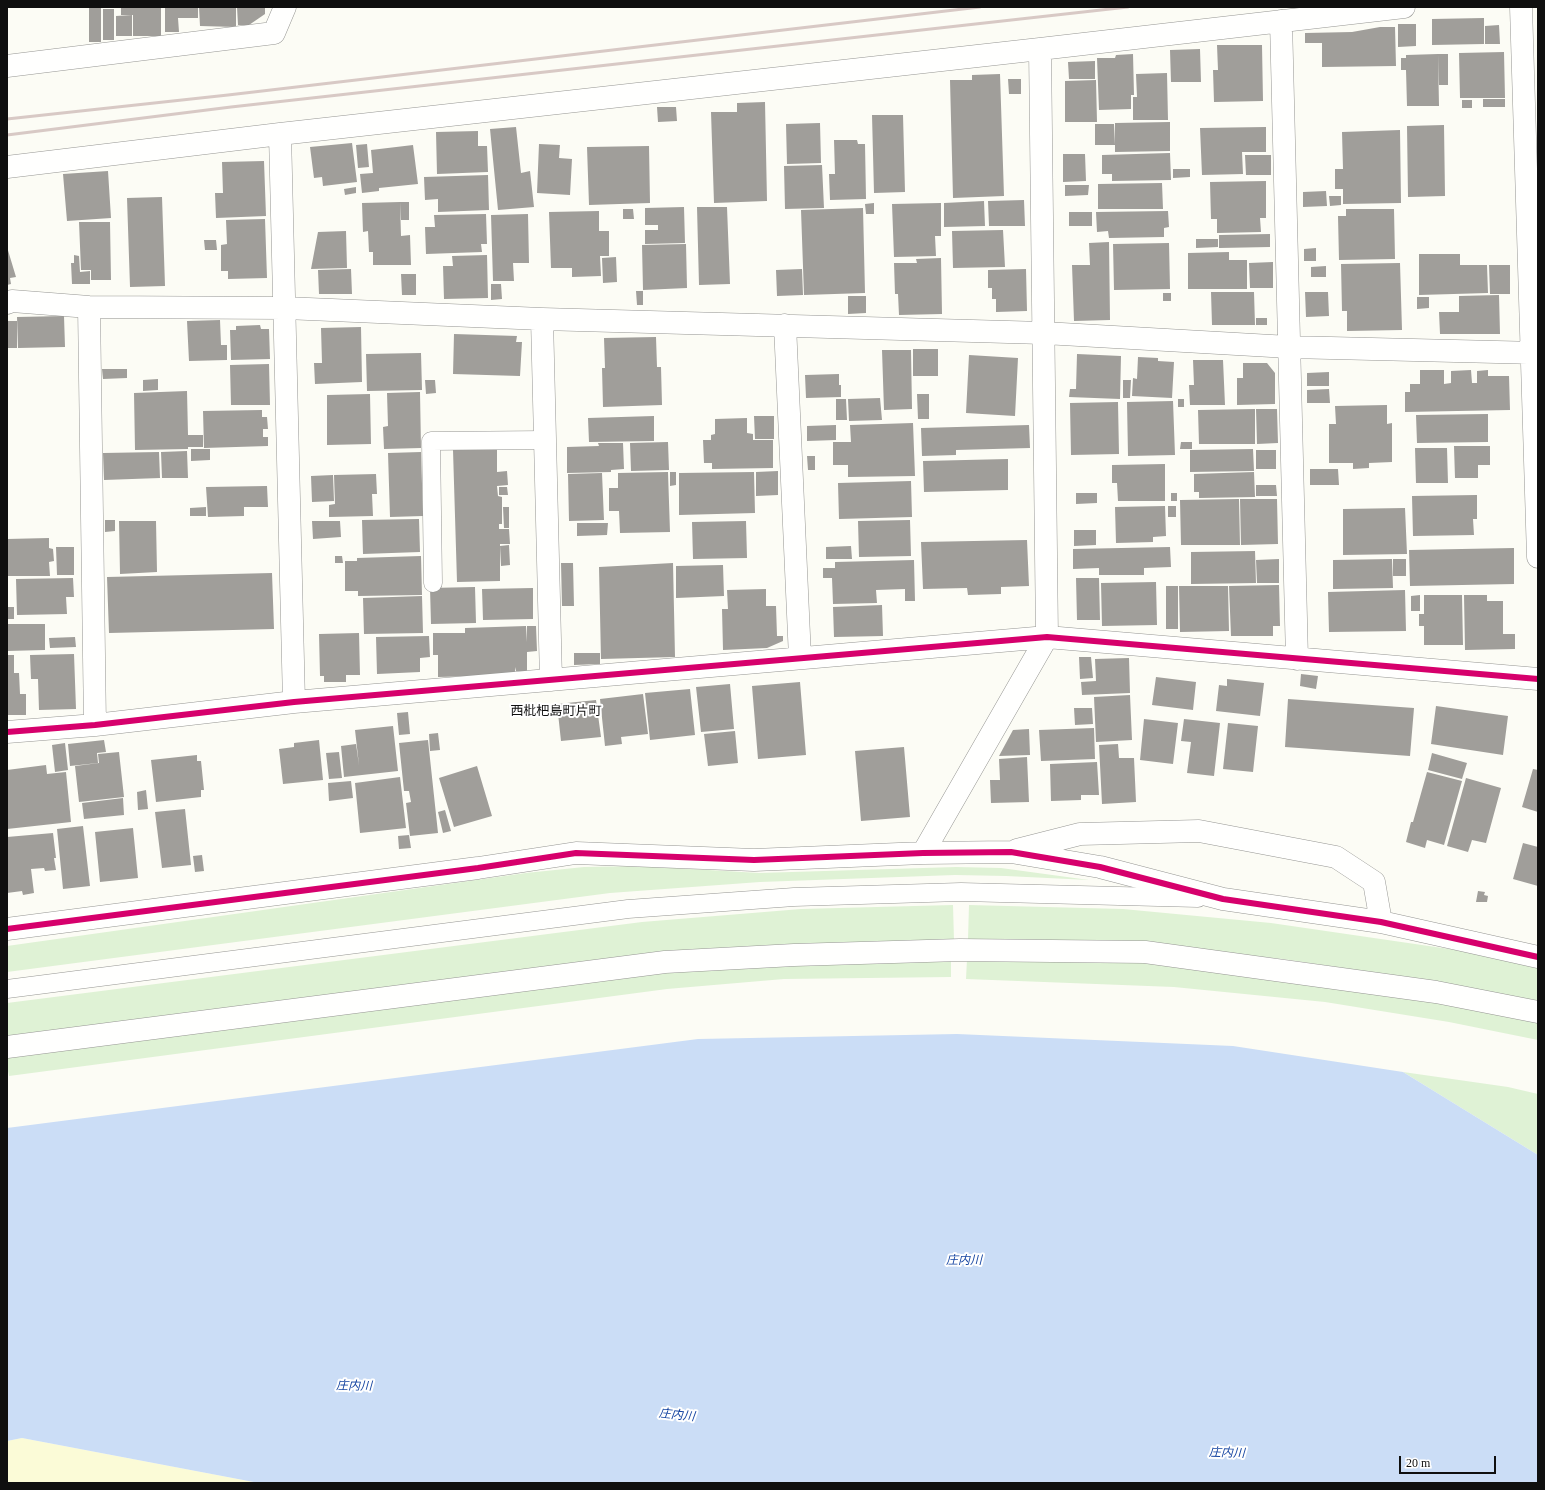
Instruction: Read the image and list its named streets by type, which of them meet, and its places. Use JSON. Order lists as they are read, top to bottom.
{
  "districts": ["西枇杷島町片町"],
  "water": ["庄内川"],
  "scale_bar": "20 m"
}
